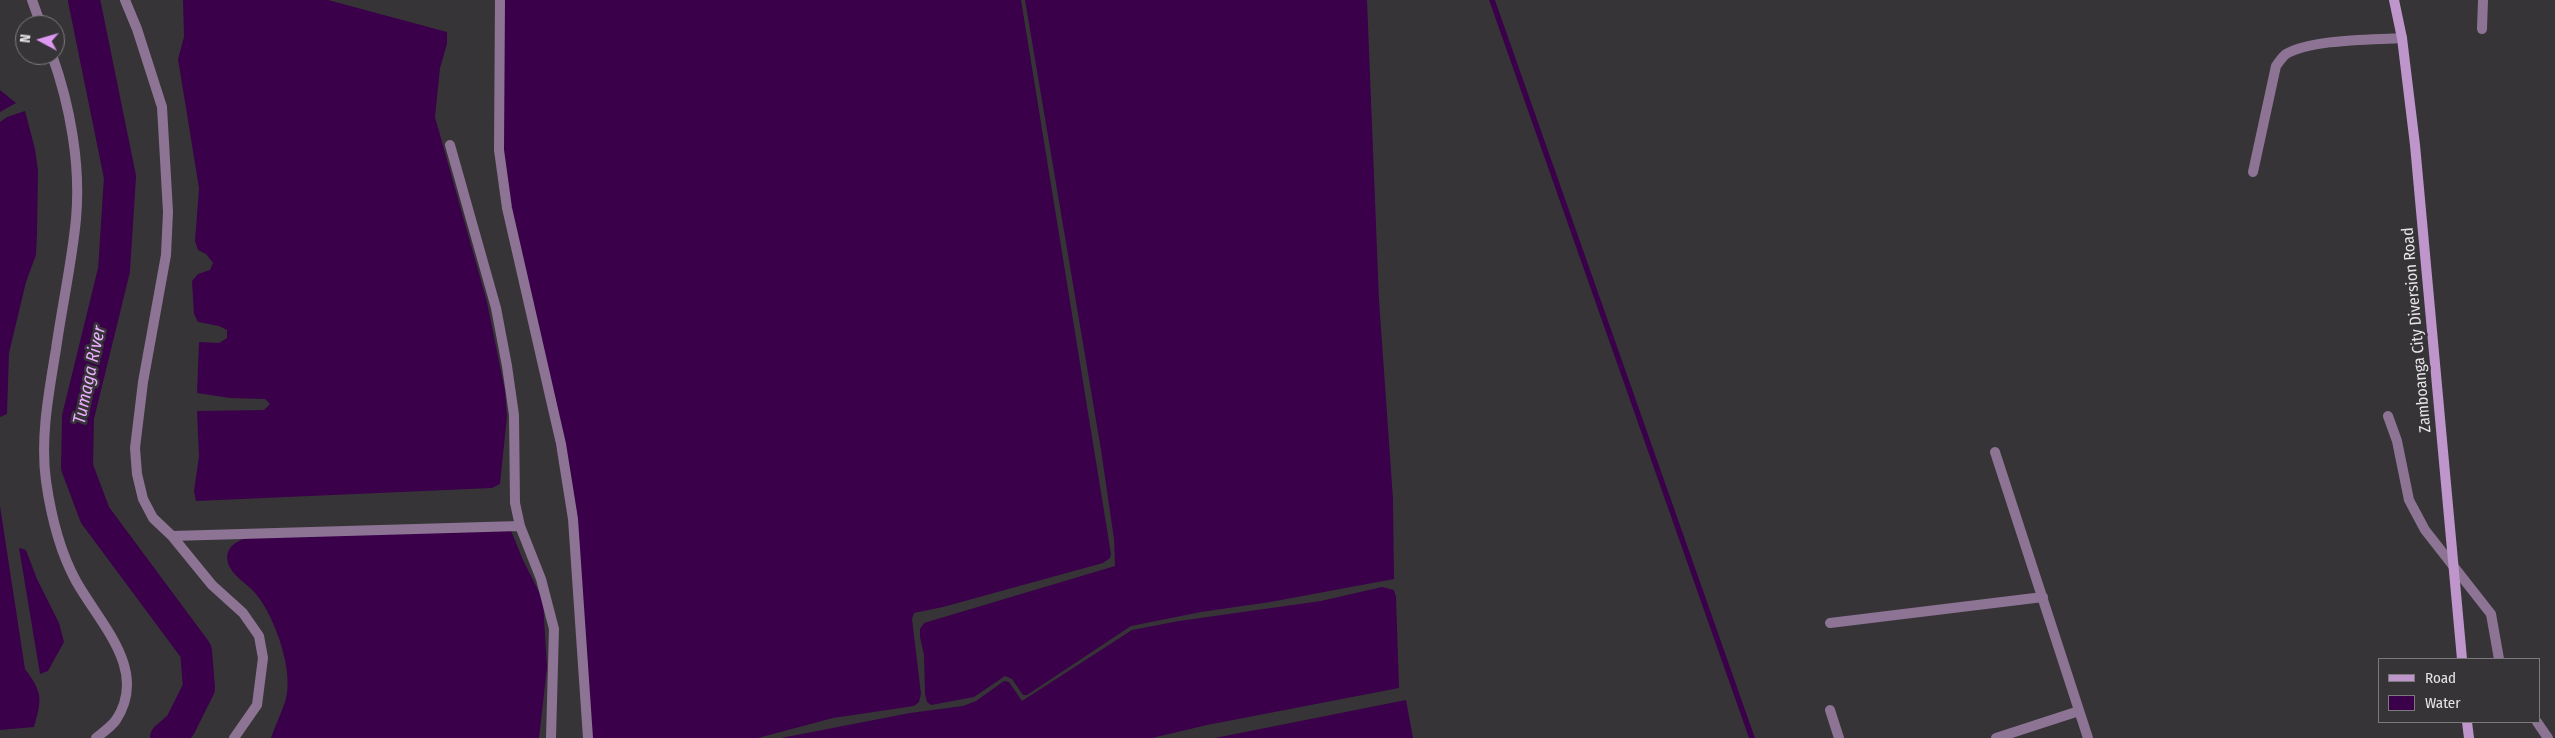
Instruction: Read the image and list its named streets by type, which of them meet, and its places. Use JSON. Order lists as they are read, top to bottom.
{
  "streets": {
    "main road": ["Zamboanga City Diversion Road"]
  },
  "water": ["Tumaga River"],
  "legend": ["Road", "Water"],
  "north": "left"
}
